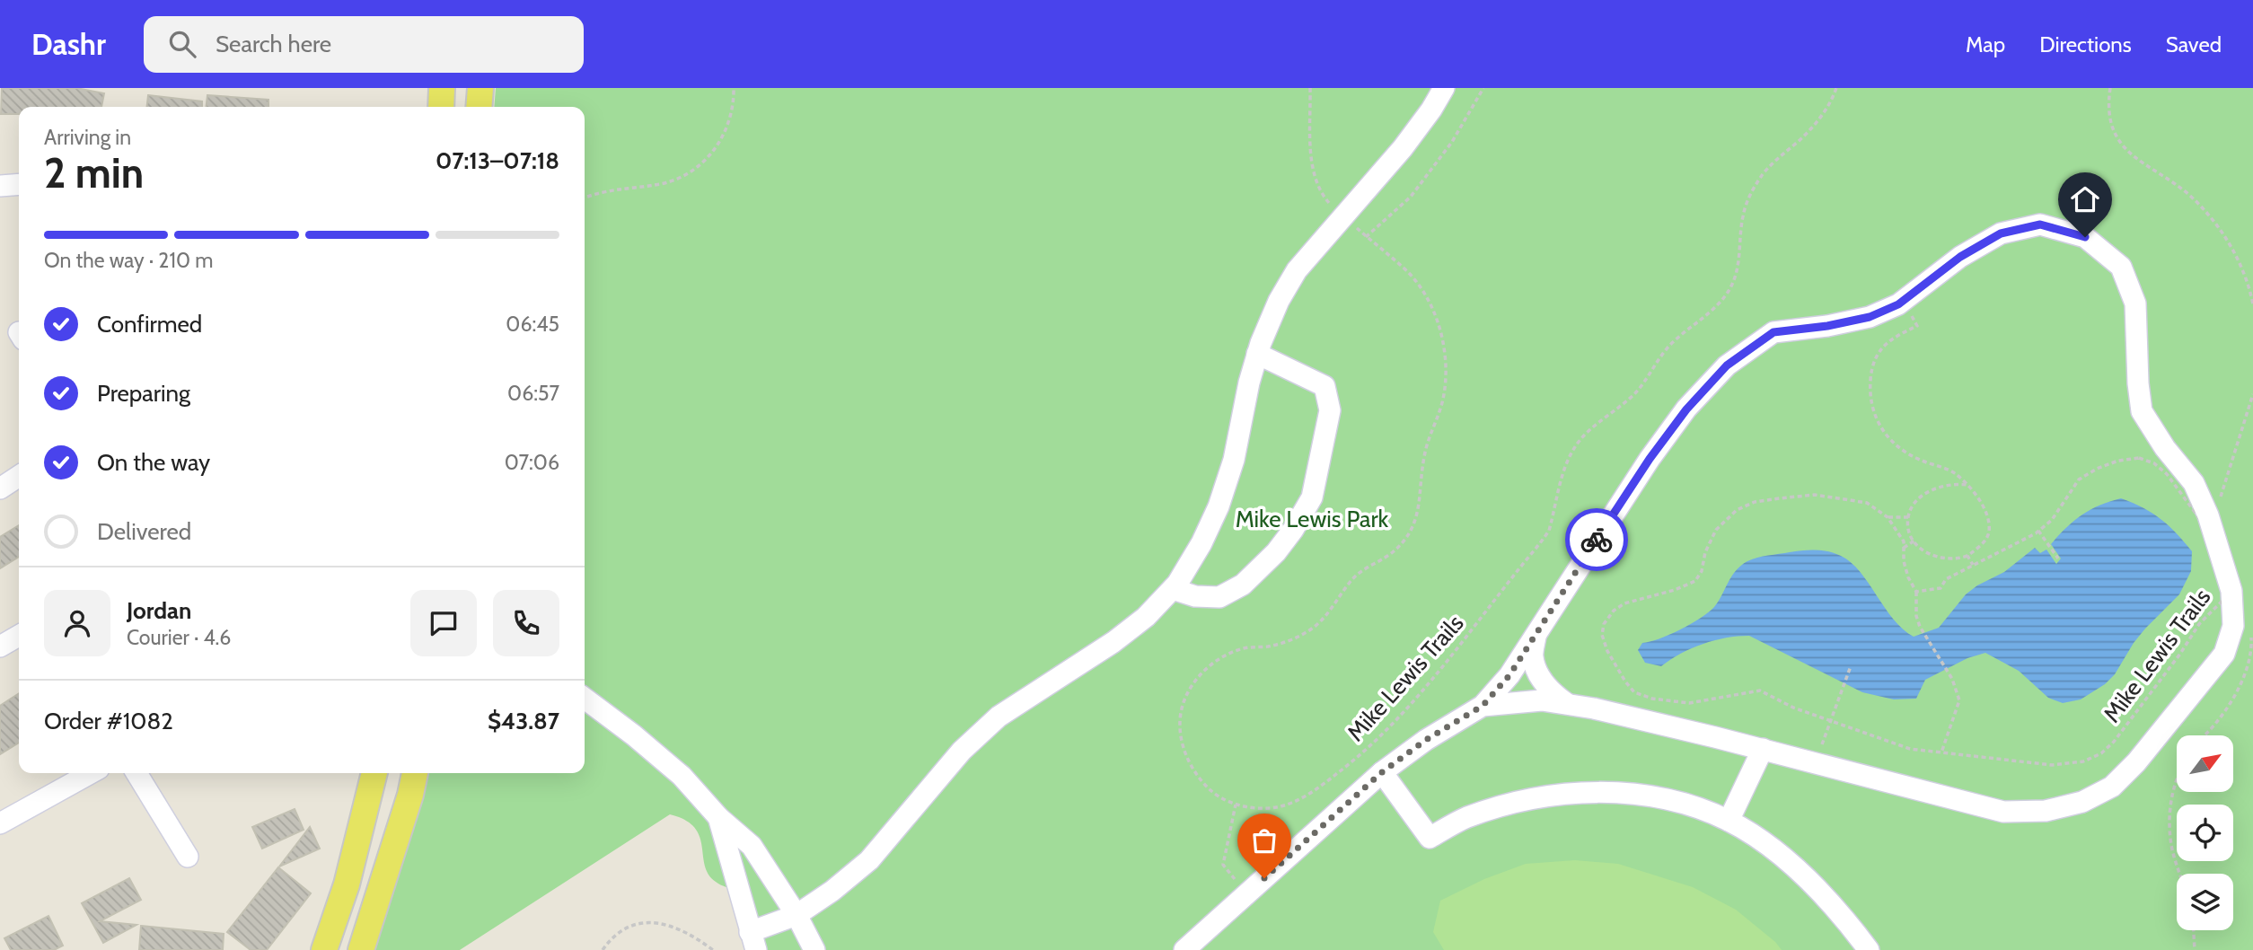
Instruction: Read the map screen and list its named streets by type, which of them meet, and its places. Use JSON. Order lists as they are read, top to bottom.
{
  "streets": {
    "path": ["Mike Lewis Trails"]
  },
  "parks": ["Mike Lewis Park"],
  "north": "top right",
  "page": {
    "header": "Dashr",
    "search": "Search here",
    "nav": ["Map", "Directions", "Saved"],
    "heading": ["2 min", "Arriving in", "07:13–07:18"],
    "panel": [
      "Jordan",
      "Courier · 4.6",
      "Order #1082",
      "$43.87"
    ],
    "bar": "On the way · 210 m",
    "list": [
      ["Confirmed", "06:45"],
      ["Preparing", "06:57"],
      ["On the way", "07:06"],
      "Delivered"
    ]
  }
}
